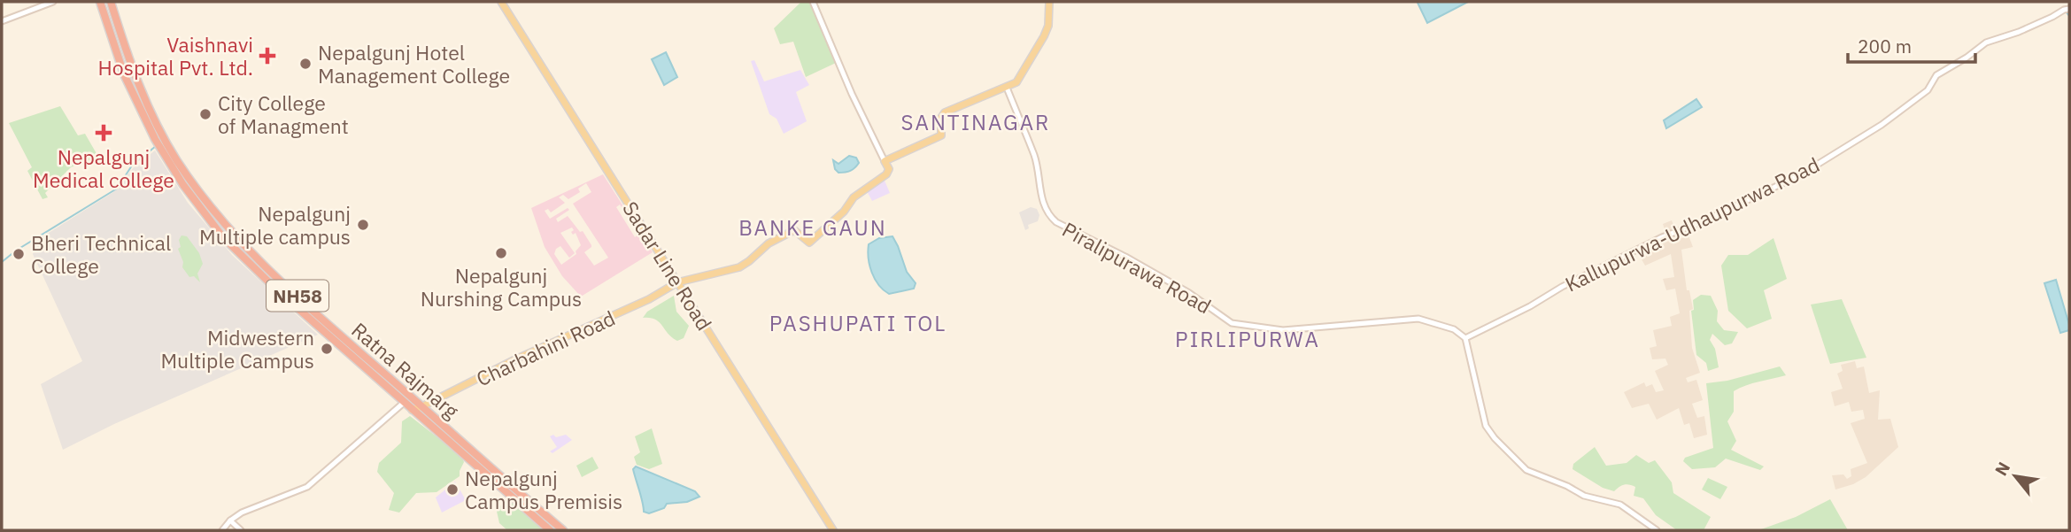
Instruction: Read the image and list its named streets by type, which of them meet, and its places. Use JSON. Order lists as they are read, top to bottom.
{
  "streets": {
    "highway": ["NH58", "Ratna Rajmarg"],
    "main road": ["Sadar Line Road", "Charbahini Road"],
    "street": ["Kallupurwa-Udhaupurwa Road", "Piralipurawa Road"]
  },
  "crossings": [
    ["Kallupurwa-Udhaupurwa Road", "Piralipurawa Road"],
    ["Sadar Line Road", "Charbahini Road"],
    ["Charbahini Road", "Ratna Rajmarg"]
  ],
  "districts": [
    "SANTINAGAR",
    "BANKE GAUN",
    "PASHUPATI TOL",
    "PIRLIPURWA"
  ],
  "places": {
    "health": ["Vaishnavi Hospital Pvt. Ltd.", "Nepalgunj Medical college"],
    "other": [
      "Nepalgunj Hotel Management College",
      "City College of Managment",
      "Nepalgunj Multiple campus",
      "Nepalgunj Nurshing Campus",
      "Bheri Technical College",
      "Midwestern Multiple Campus",
      "Nepalgunj Campus Premisis"
    ]
  },
  "scale_bar": "200 m",
  "north": "top left"
}
